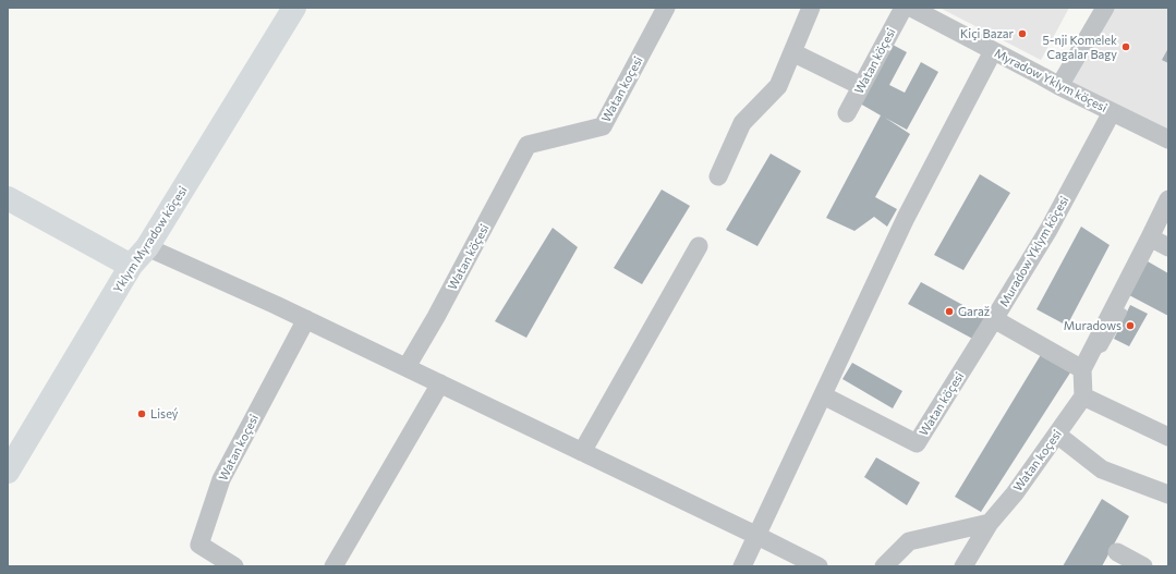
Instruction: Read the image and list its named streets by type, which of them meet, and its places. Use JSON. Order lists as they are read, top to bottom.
{
  "streets": {
    "street": [
      "Watan köçesi",
      "Myradow Yklym köçesi",
      "Watan koçesi",
      "Yklym Myradow köçesi",
      "Muradow Yklym köçesi"
    ]
  },
  "crossings": [
    ["Watan köçesi", "Watan koçesi"],
    ["Watan köçesi", "Muradow Yklym köçesi"],
    ["Myradow Yklym köçesi", "Muradow Yklym köçesi"]
  ],
  "places": [
    "Kiçi Bazar",
    "5-nji Komelek Cagalar Bagy",
    "Garaž",
    "Muradows",
    "Liseý"
  ]
}
